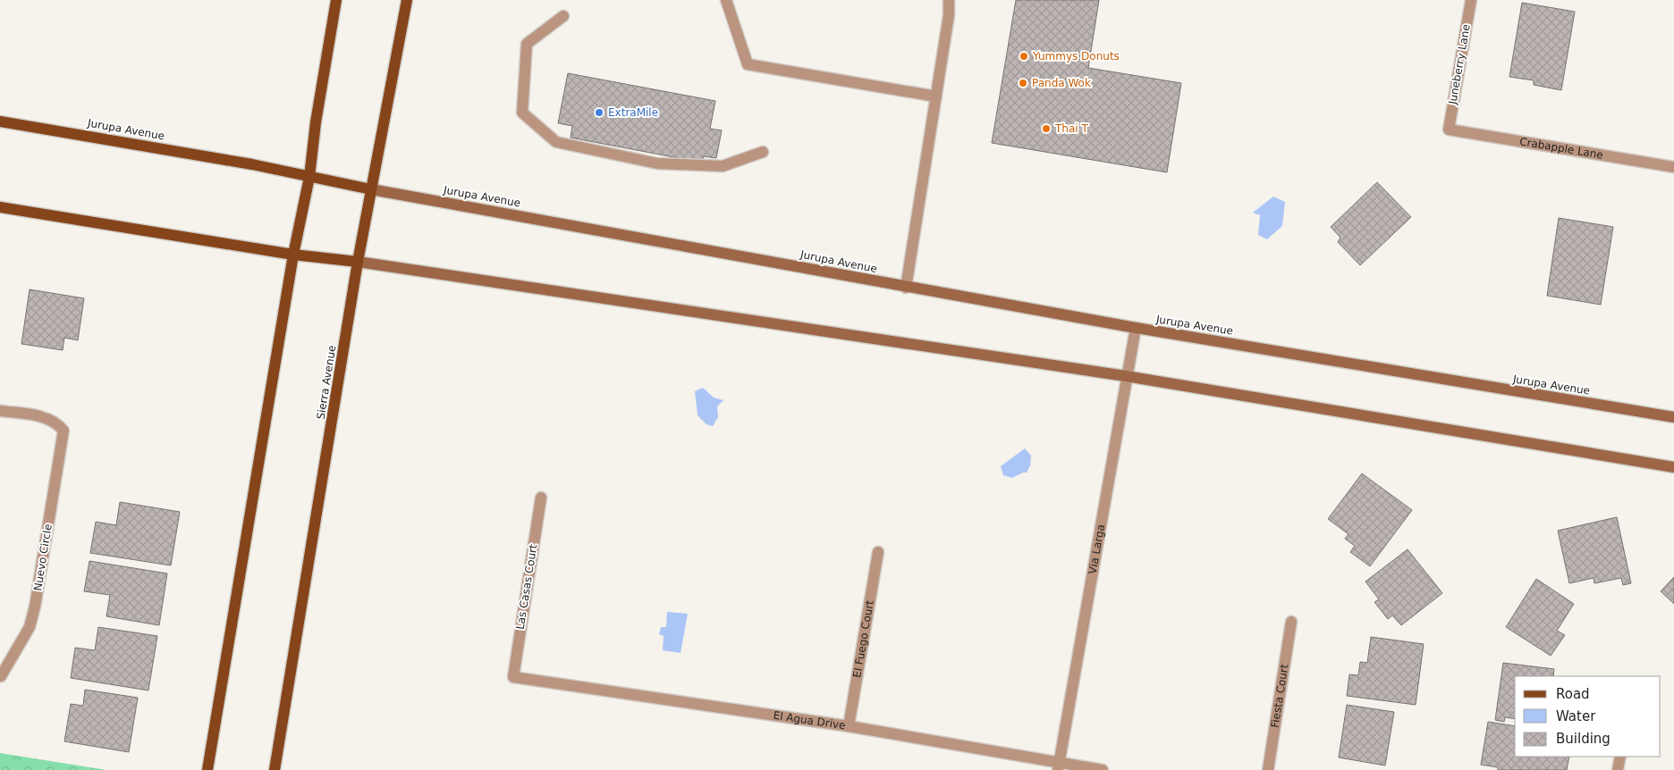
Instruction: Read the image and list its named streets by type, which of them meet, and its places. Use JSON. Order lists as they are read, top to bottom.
{
  "streets": {
    "main road": ["Jurupa Avenue", "Sierra Avenue"],
    "street": [
      "Juneberry Lane",
      "Crabapple Lane",
      "Via Larga",
      "Nuevo Circle",
      "Las Casas Court",
      "El Fuego Court",
      "Fiesta Court",
      "El Agua Drive"
    ]
  },
  "crossings": [
    ["Juneberry Lane", "Crabapple Lane"],
    ["Jurupa Avenue", "Sierra Avenue"],
    ["Jurupa Avenue", "Via Larga"],
    ["Via Larga", "El Agua Drive"],
    ["Las Casas Court", "El Agua Drive"],
    ["El Fuego Court", "El Agua Drive"]
  ],
  "places": [
    "Yummys Donuts",
    "Panda Wok",
    "ExtraMile",
    "Thai T"
  ],
  "legend": ["Road", "Water", "Building"]
}
